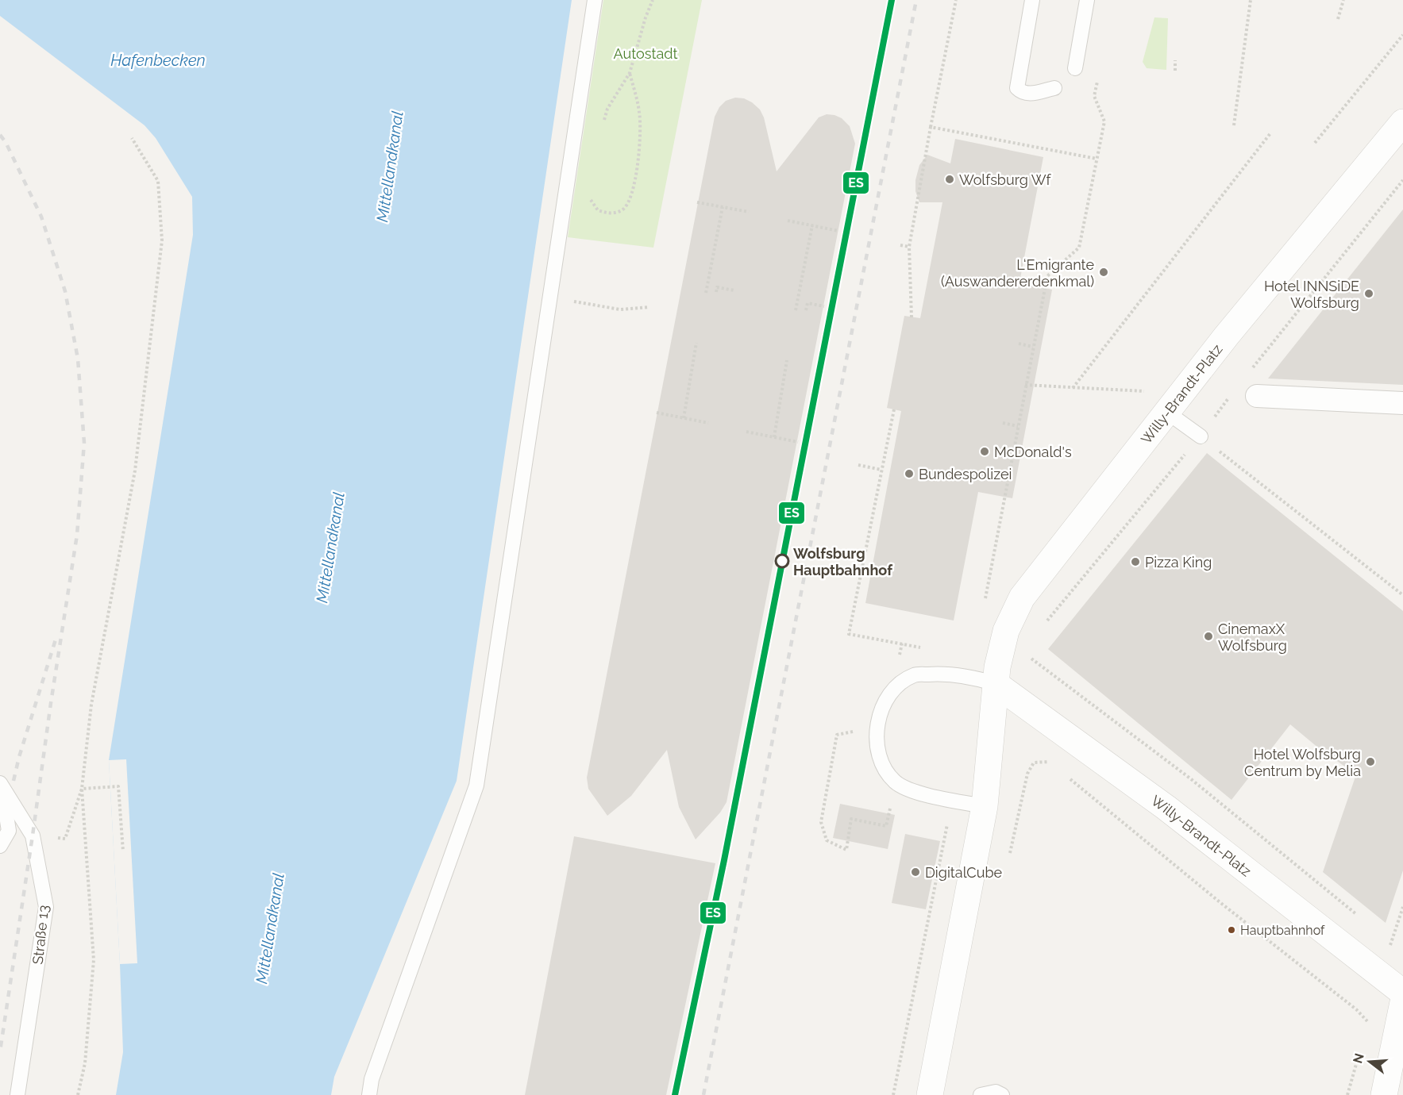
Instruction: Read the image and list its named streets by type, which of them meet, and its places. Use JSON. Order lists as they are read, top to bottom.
{
  "streets": {
    "street": ["Willy-Brandt-Platz"],
    "lane": ["Straße 13"]
  },
  "water": ["Hafenbecken", "Mittellandkanal"],
  "parks": ["Autostadt"],
  "places": [
    "Wolfsburg Wf",
    "L‘Emigrante (Auswandererdenkmal)",
    "Hotel INNSiDE Wolfsburg",
    "McDonald's",
    "Bundespolizei",
    "Wolfsburg Hauptbahnhof",
    "Pizza King",
    "CinemaxX Wolfsburg",
    "Hotel Wolfsburg Centrum by Melia",
    "DigitalCube",
    "Hauptbahnhof"
  ],
  "lines": ["transit line ES"],
  "north": "left"
}
